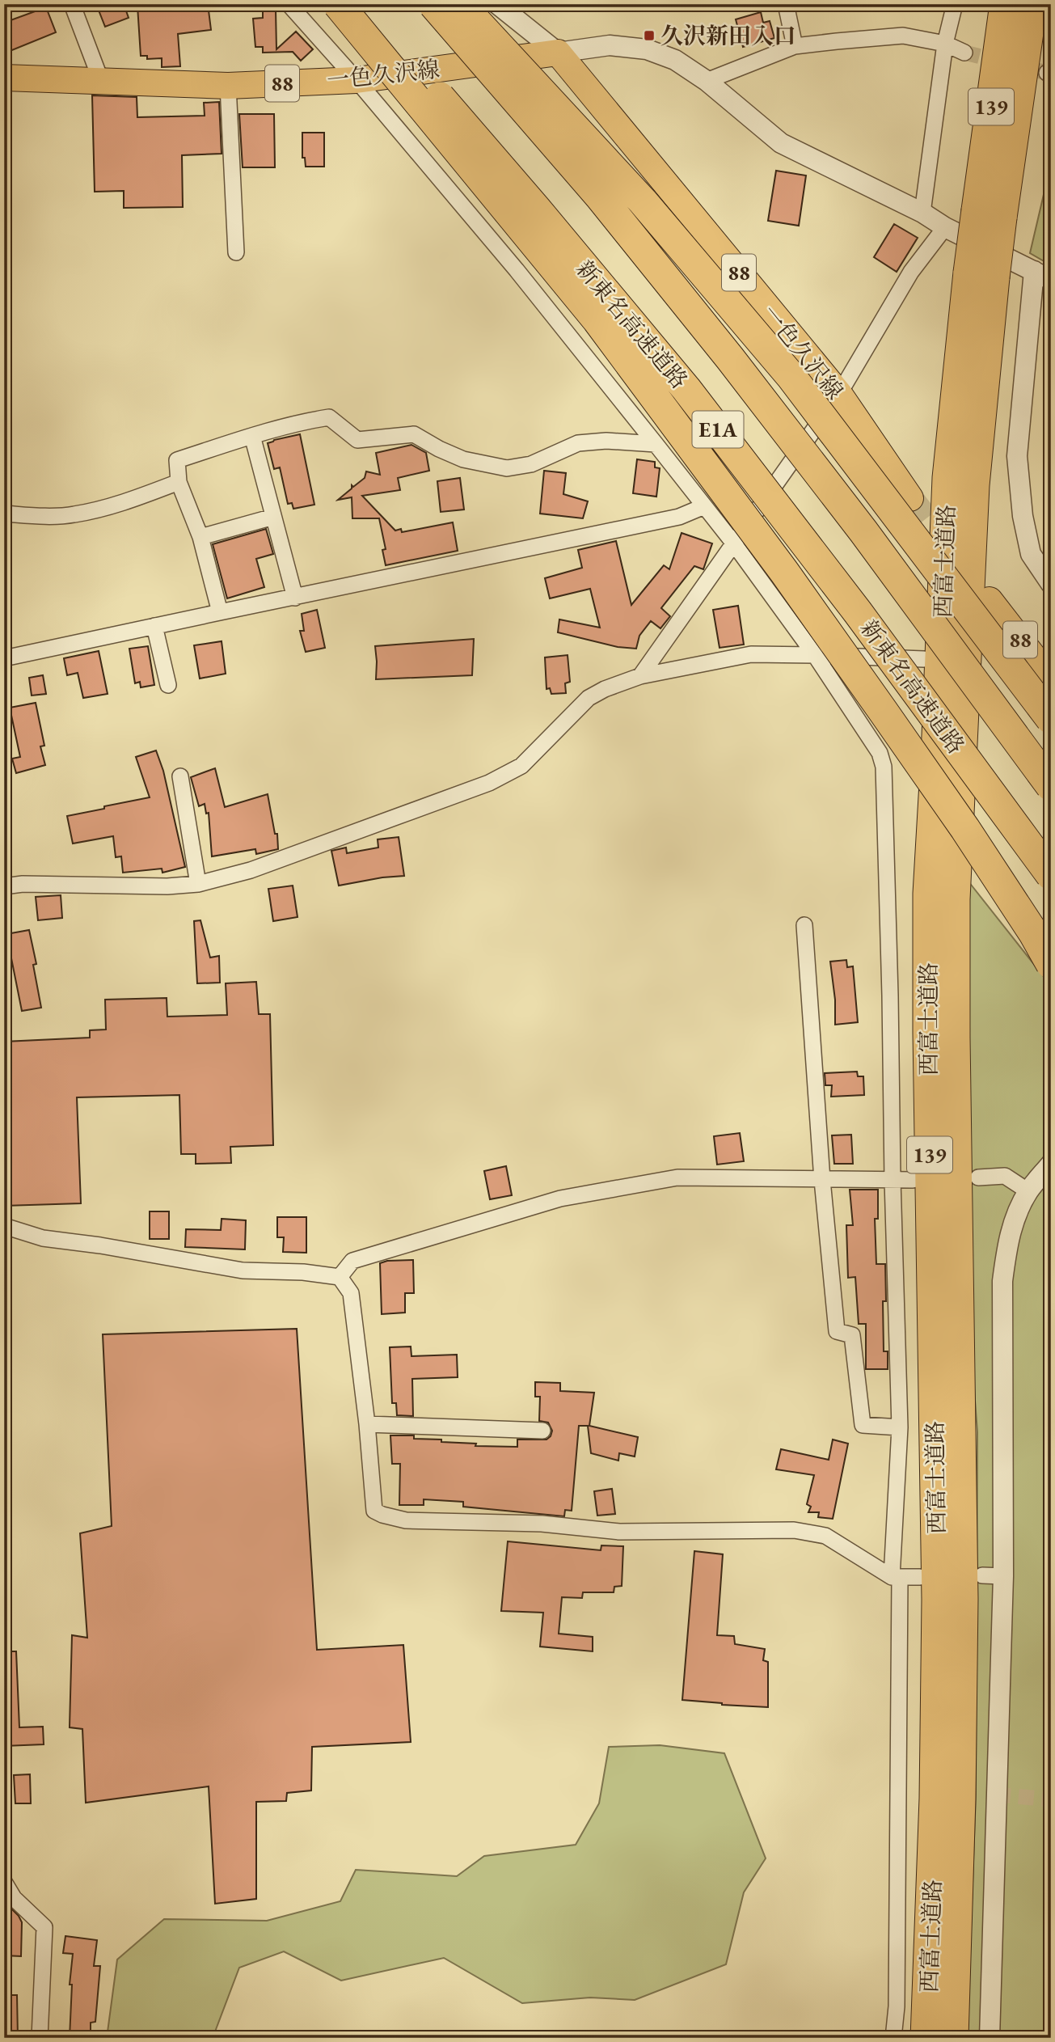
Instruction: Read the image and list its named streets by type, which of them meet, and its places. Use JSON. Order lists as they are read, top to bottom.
{
  "streets": {
    "highway": [
      "139",
      "新東名高速道路",
      "E1A",
      "西富士道路"
    ],
    "main road": ["一色久沢線", "88"]
  },
  "places": {
    "transit": ["久沢新田入口"]
  }
}
